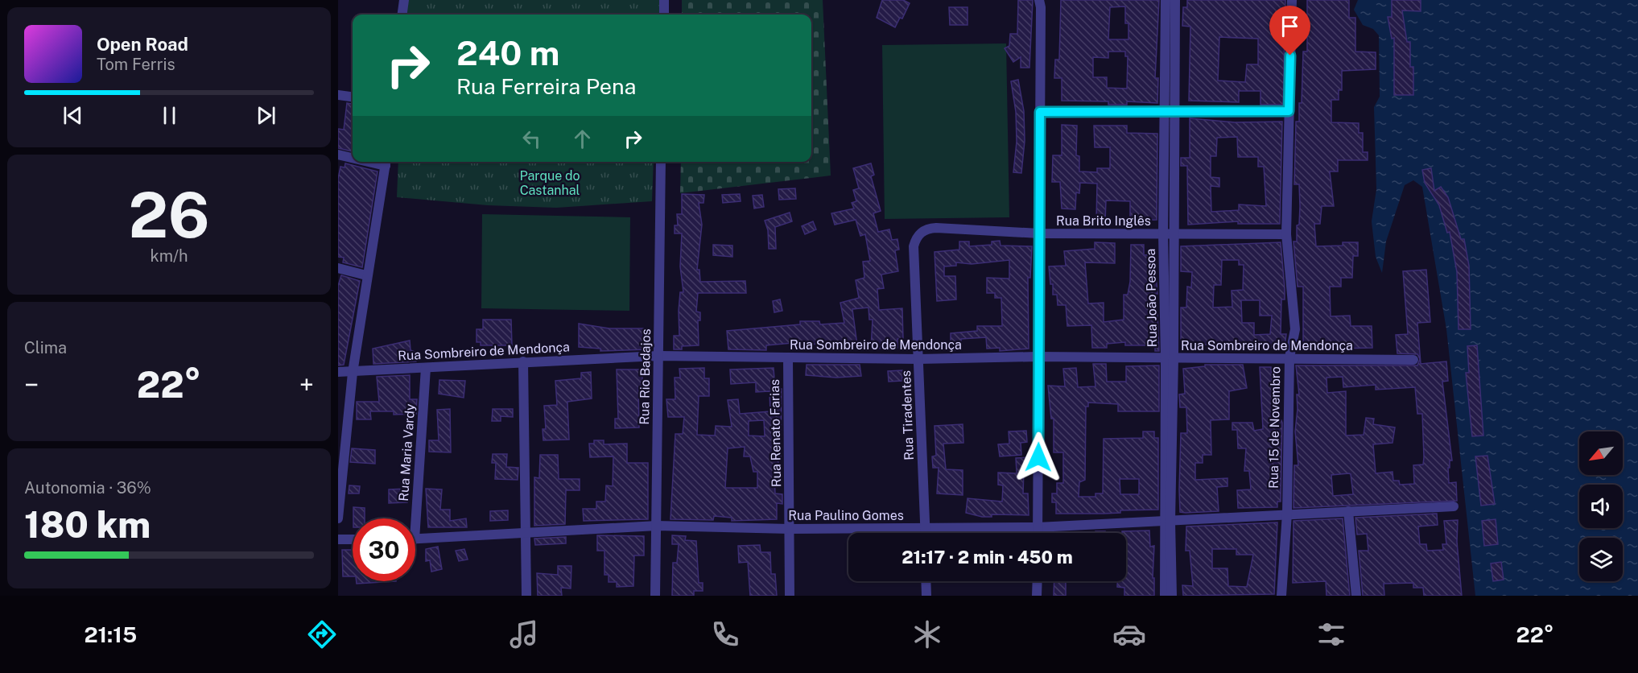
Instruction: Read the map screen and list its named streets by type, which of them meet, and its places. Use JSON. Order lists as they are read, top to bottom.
{
  "streets": {
    "street": [
      "Rua Brito Inglês",
      "Rua João Pessoa",
      "Rua Sombreiro de Mendonça",
      "Rua Rio Badajos",
      "Rua Tiradentes",
      "Rua 15 de Novembro",
      "Rua Renato Farias",
      "Rua Maria Vardy",
      "Rua Paulino Gomes"
    ]
  },
  "crossings": [
    ["Rua Brito Inglês", "Rua João Pessoa"],
    ["Rua Brito Inglês", "Rua Tiradentes"],
    ["Rua Brito Inglês", "Rua 15 de Novembro"],
    ["Rua João Pessoa", "Rua Sombreiro de Mendonça"],
    ["Rua João Pessoa", "Rua Paulino Gomes"],
    ["Rua Sombreiro de Mendonça", "Rua Rio Badajos"],
    ["Rua Sombreiro de Mendonça", "Rua Tiradentes"],
    ["Rua Sombreiro de Mendonça", "Rua 15 de Novembro"],
    ["Rua Sombreiro de Mendonça", "Rua Renato Farias"],
    ["Rua Sombreiro de Mendonça", "Rua Maria Vardy"],
    ["Rua Rio Badajos", "Rua Paulino Gomes"],
    ["Rua Tiradentes", "Rua Paulino Gomes"],
    ["Rua 15 de Novembro", "Rua Paulino Gomes"],
    ["Rua Renato Farias", "Rua Paulino Gomes"]
  ],
  "parks": ["Parque do Castanhal"],
  "north": "bottom left",
  "page": {
    "turn": ["240 m", "Rua Ferreira Pena"],
    "song": ["Open Road", "Tom Ferris"],
    "tile": [
      ["26", "km/h"],
      "Clima",
      ["Autonomia · 36%", "180 km"]
    ],
    "heat": ["−", "22°", "+"],
    "limit": "30",
    "trip": "21:17 · 2 min · 450 m",
    "tabs": ["21:15", "22°"]
  }
}
